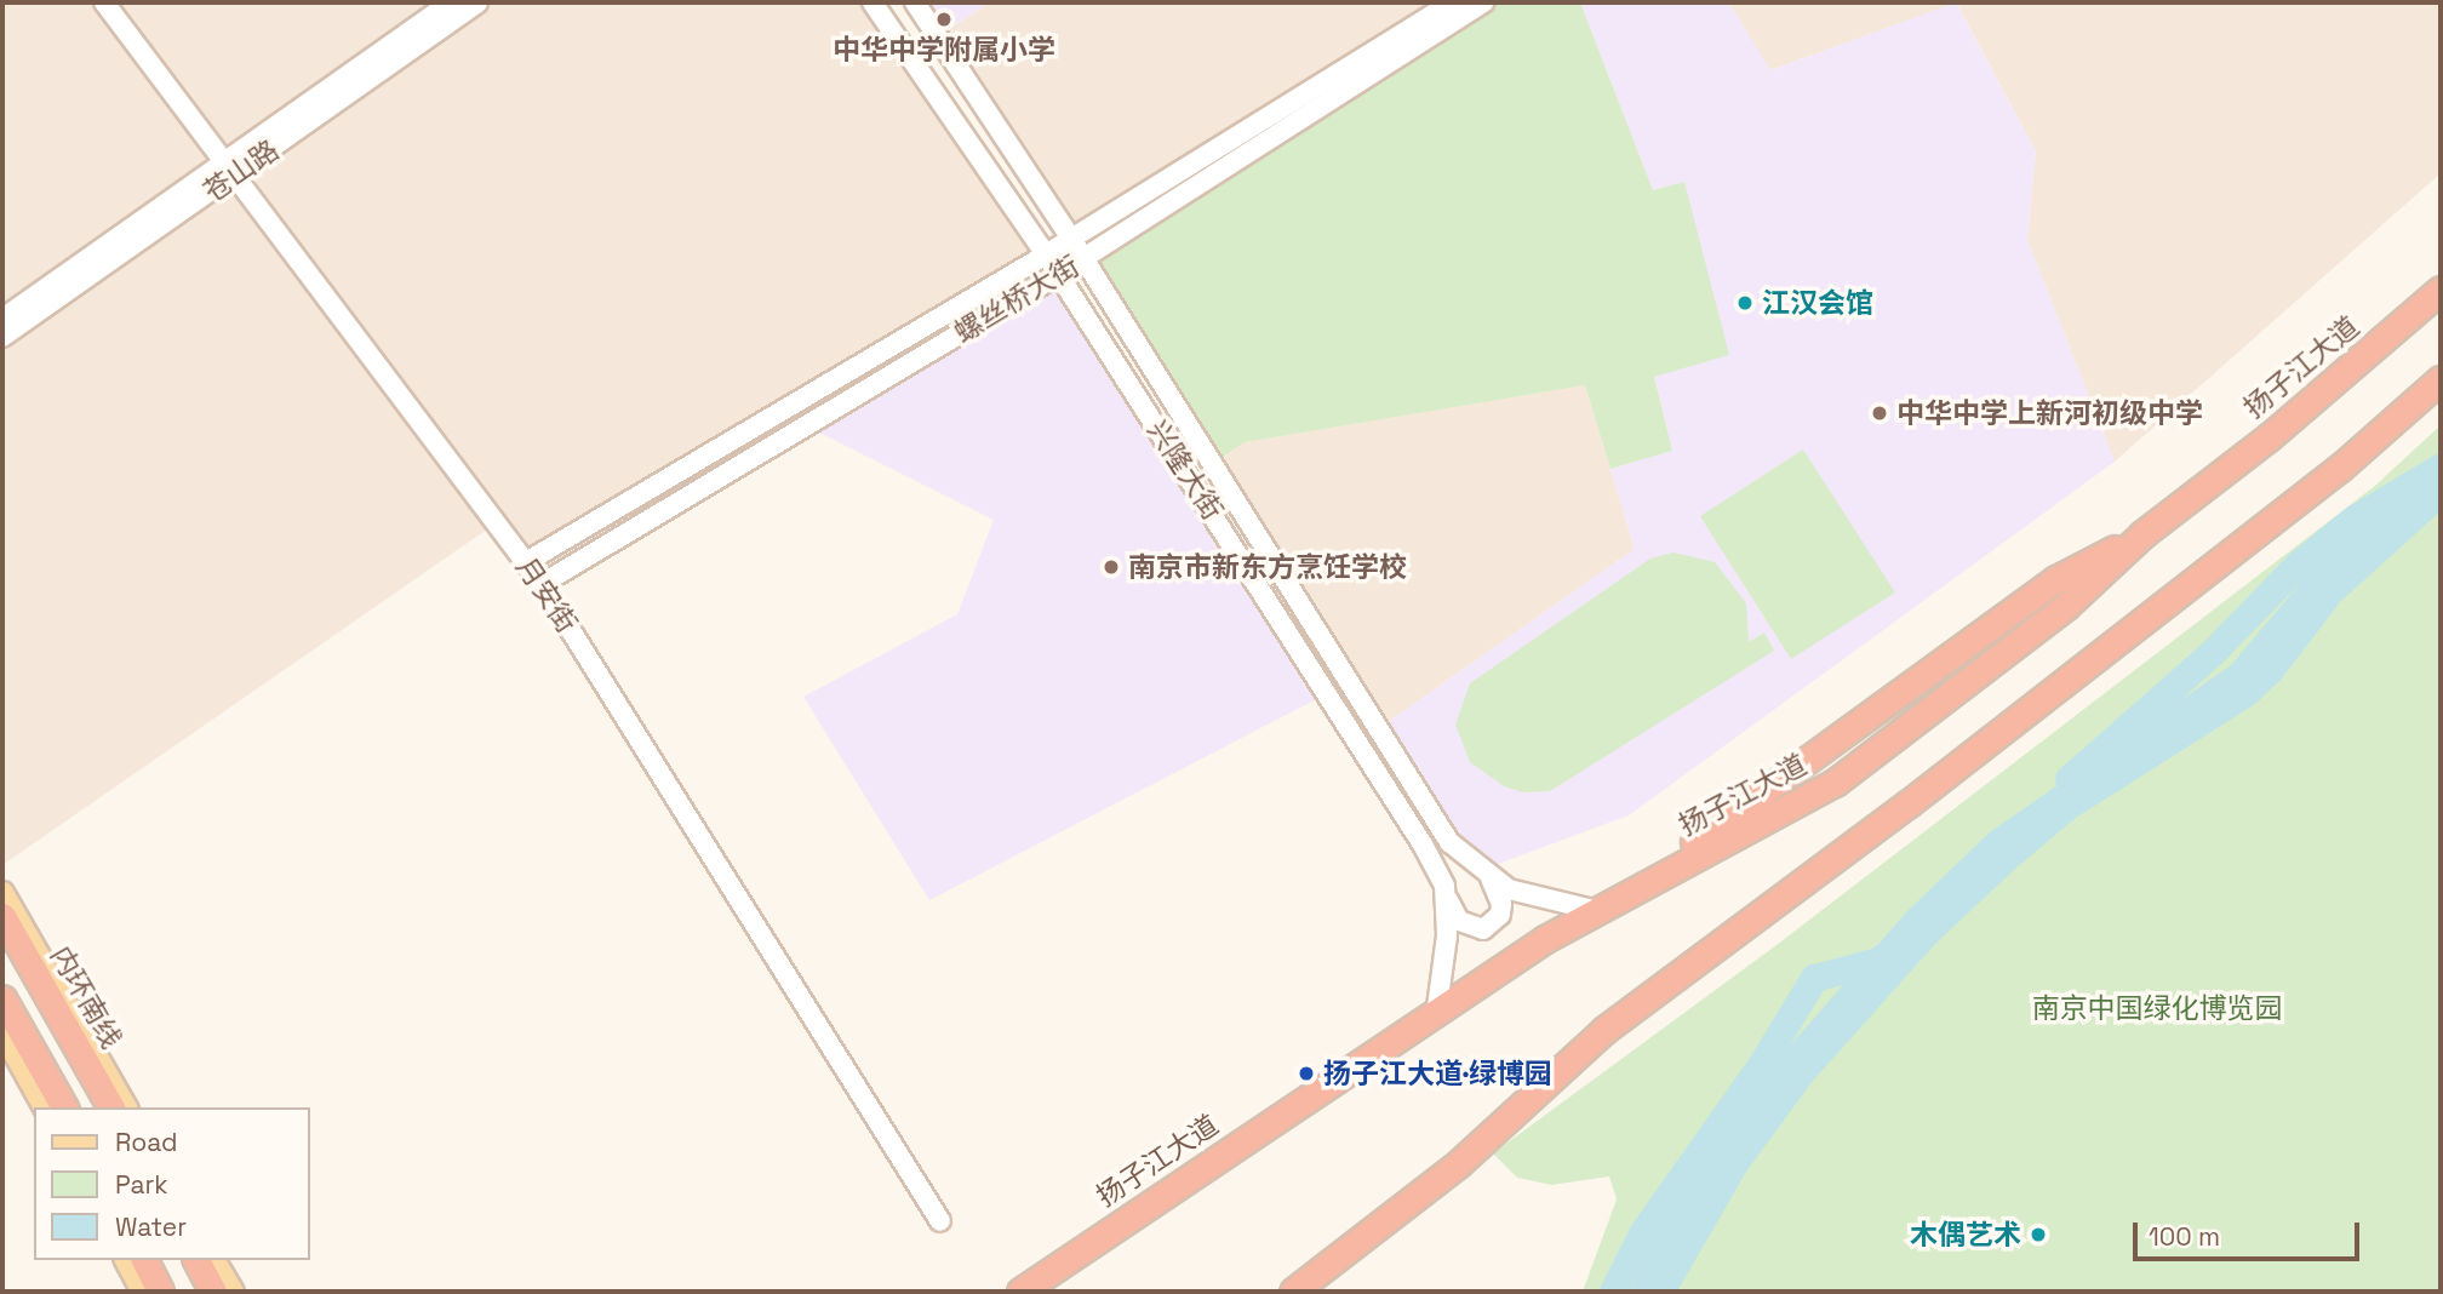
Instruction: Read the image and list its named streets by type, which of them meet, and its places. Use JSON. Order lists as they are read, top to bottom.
{
  "streets": {
    "highway": ["扬子江大道", "内环南线"],
    "street": [
      "苍山路",
      "螺丝桥大街",
      "兴隆大街",
      "月安街"
    ]
  },
  "crossings": [
    ["苍山路", "月安街"],
    ["螺丝桥大街", "兴隆大街"],
    ["螺丝桥大街", "月安街"],
    ["扬子江大道", "兴隆大街"]
  ],
  "parks": ["南京中国绿化博览园"],
  "places": [
    "中华中学附属小学",
    "江汉会馆",
    "中华中学上新河初级中学",
    "南京市新东方烹饪学校",
    "扬子江大道·绿博园",
    "木偶艺术"
  ],
  "legend": ["Road", "Park", "Water"],
  "scale_bar": "100 m"
}
